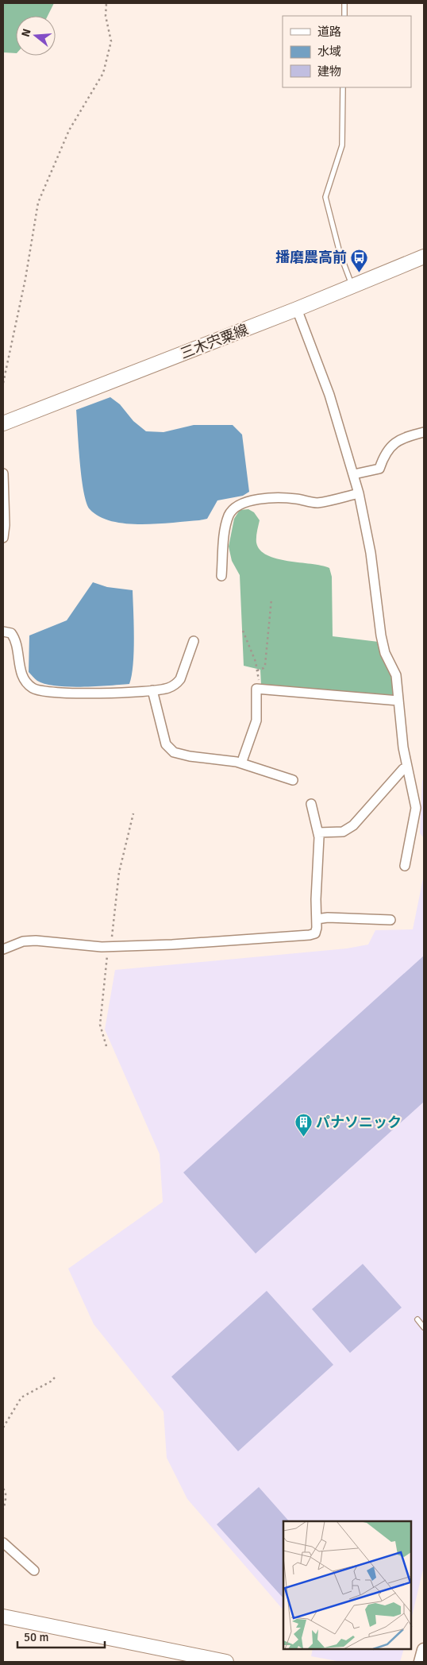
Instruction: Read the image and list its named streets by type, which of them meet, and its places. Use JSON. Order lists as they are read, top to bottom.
{
  "streets": {
    "main road": ["三木宍粟線"]
  },
  "places": {
    "bus stop": ["播磨農高前"],
    "building": ["パナソニック"]
  },
  "legend": ["道路", "水域", "建物"],
  "scale_bar": "50 m",
  "north": "left"
}
